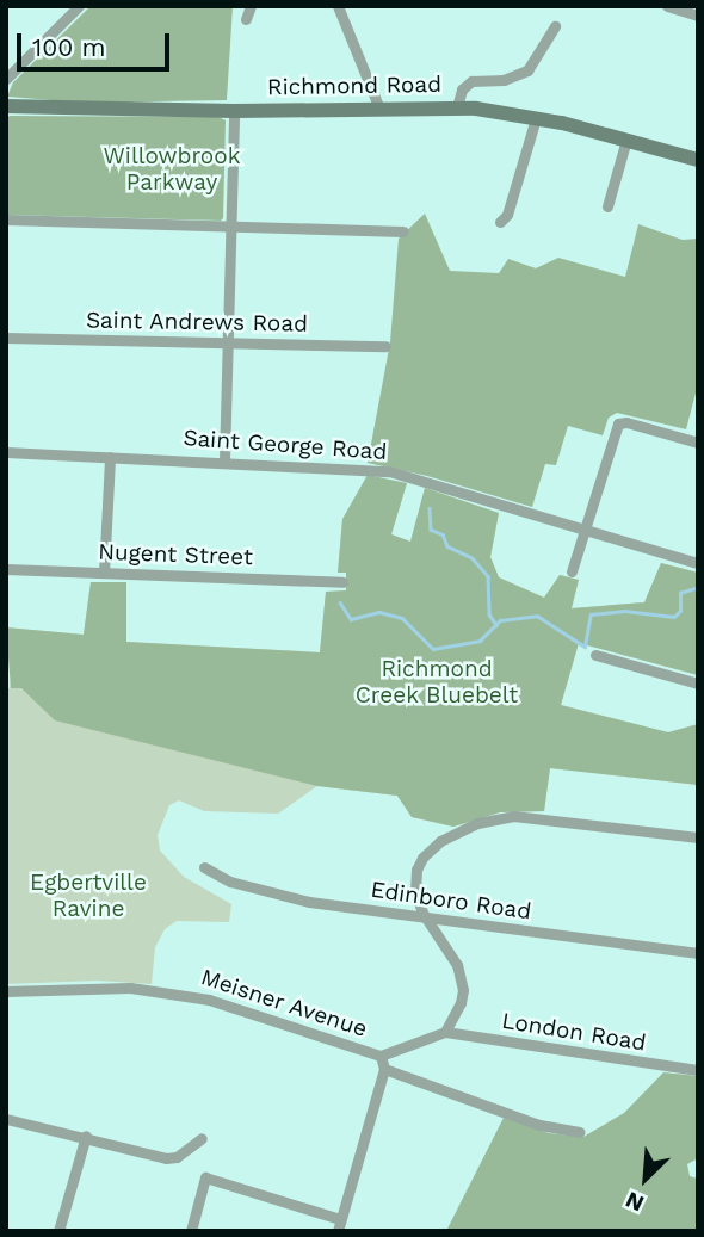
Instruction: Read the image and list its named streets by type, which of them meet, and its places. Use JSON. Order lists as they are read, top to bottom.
{
  "streets": {
    "street": [
      "Richmond Road",
      "Saint Andrews Road",
      "Saint George Road",
      "Nugent Street",
      "Edinboro Road",
      "Meisner Avenue",
      "London Road"
    ]
  },
  "parks": ["Willowbrook Parkway", "Richmond Creek Bluebelt", "Egbertville Ravine"],
  "scale_bar": "100 m",
  "north": "bottom left"
}
